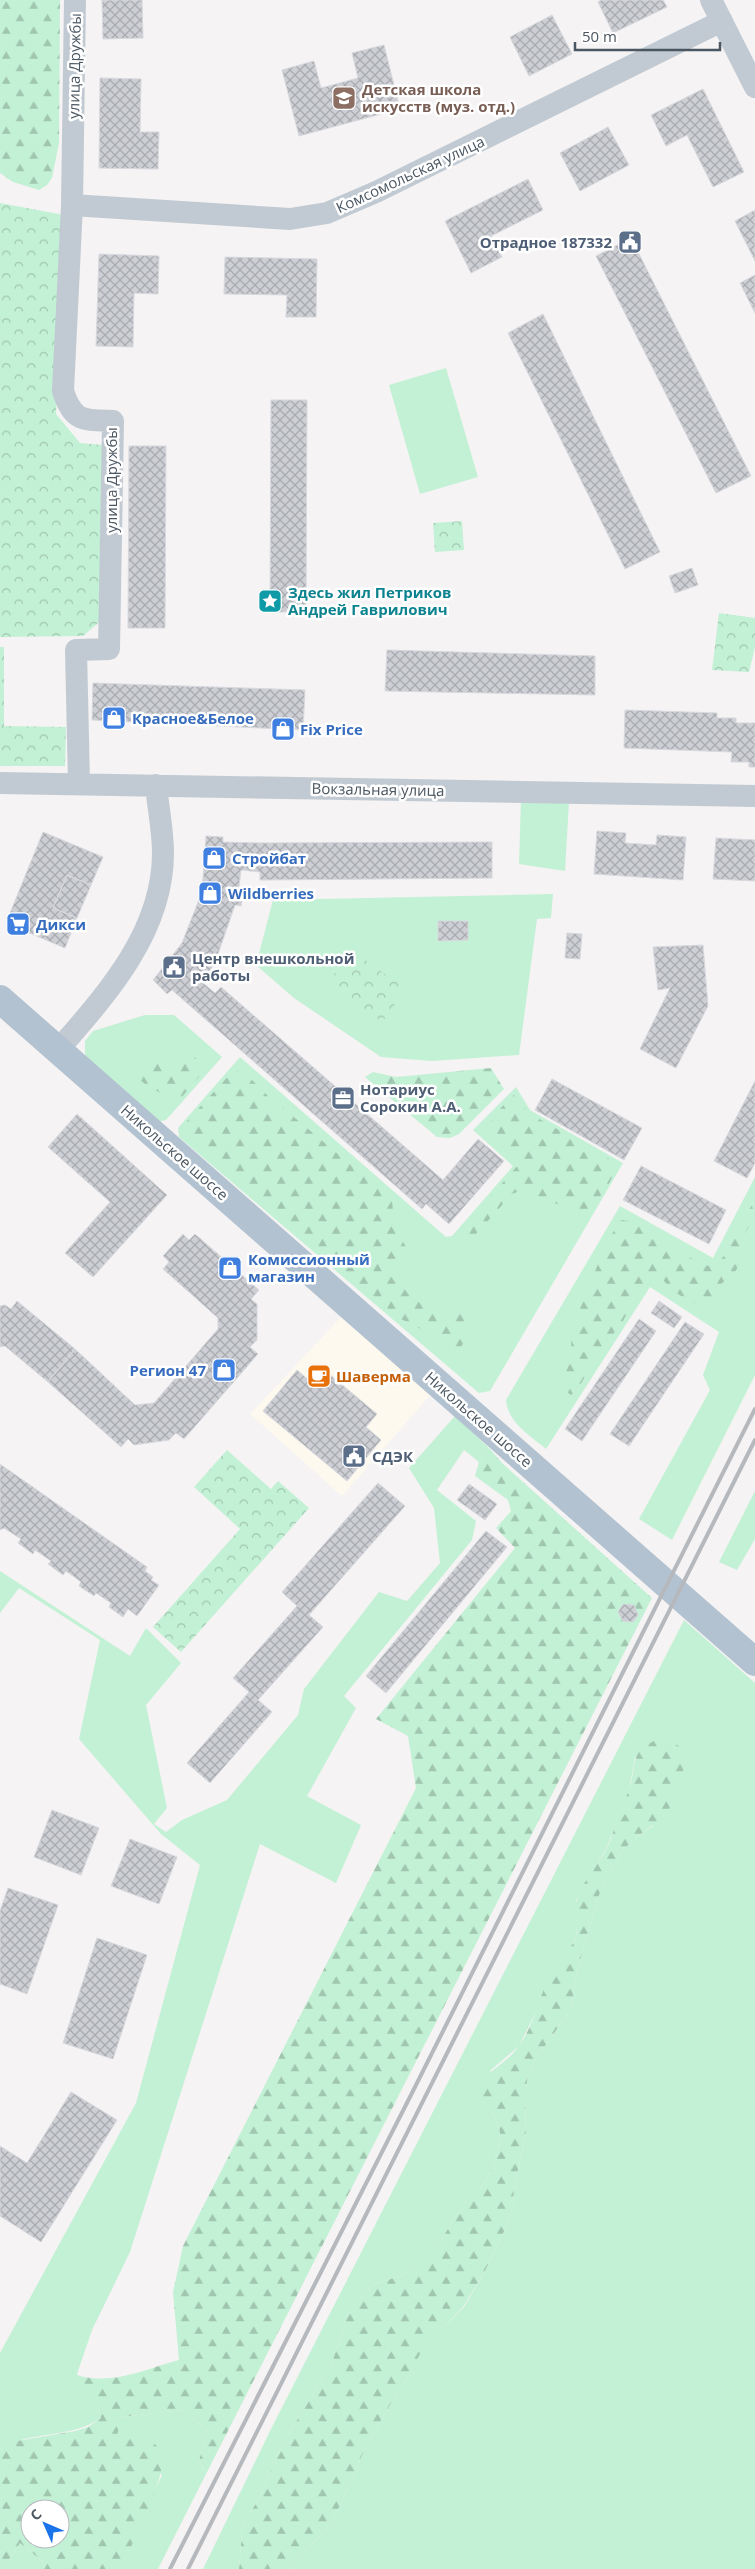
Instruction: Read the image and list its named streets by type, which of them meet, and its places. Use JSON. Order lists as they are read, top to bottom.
{
  "streets": {
    "main road": ["Никольское шоссе"],
    "street": ["улица Дружбы", "Комсомольская улица", "Вокзальная улица"]
  },
  "crossings": [
    ["улица Дружбы", "Комсомольская улица"],
    ["улица Дружбы", "Вокзальная улица"]
  ],
  "places": {
    "school or university": ["Детская школа искусств (муз. отд.)"],
    "public building": ["Отрадное 187332", "Центр внешкольной работы", "СДЭК"],
    "place": ["Здесь жил Петриков Андрей Гаврилович"],
    "shop": [
      "Красное&Белое",
      "Fix Price",
      "Стройбат",
      "Wildberries",
      "Комиссионный магазин",
      "Регион 47"
    ],
    "supermarket": ["Дикси"],
    "office": ["Нотариус Сорокин А.А."],
    "cafe": ["Шаверма"]
  },
  "scale_bar": "50 m",
  "north": "top left"
}
